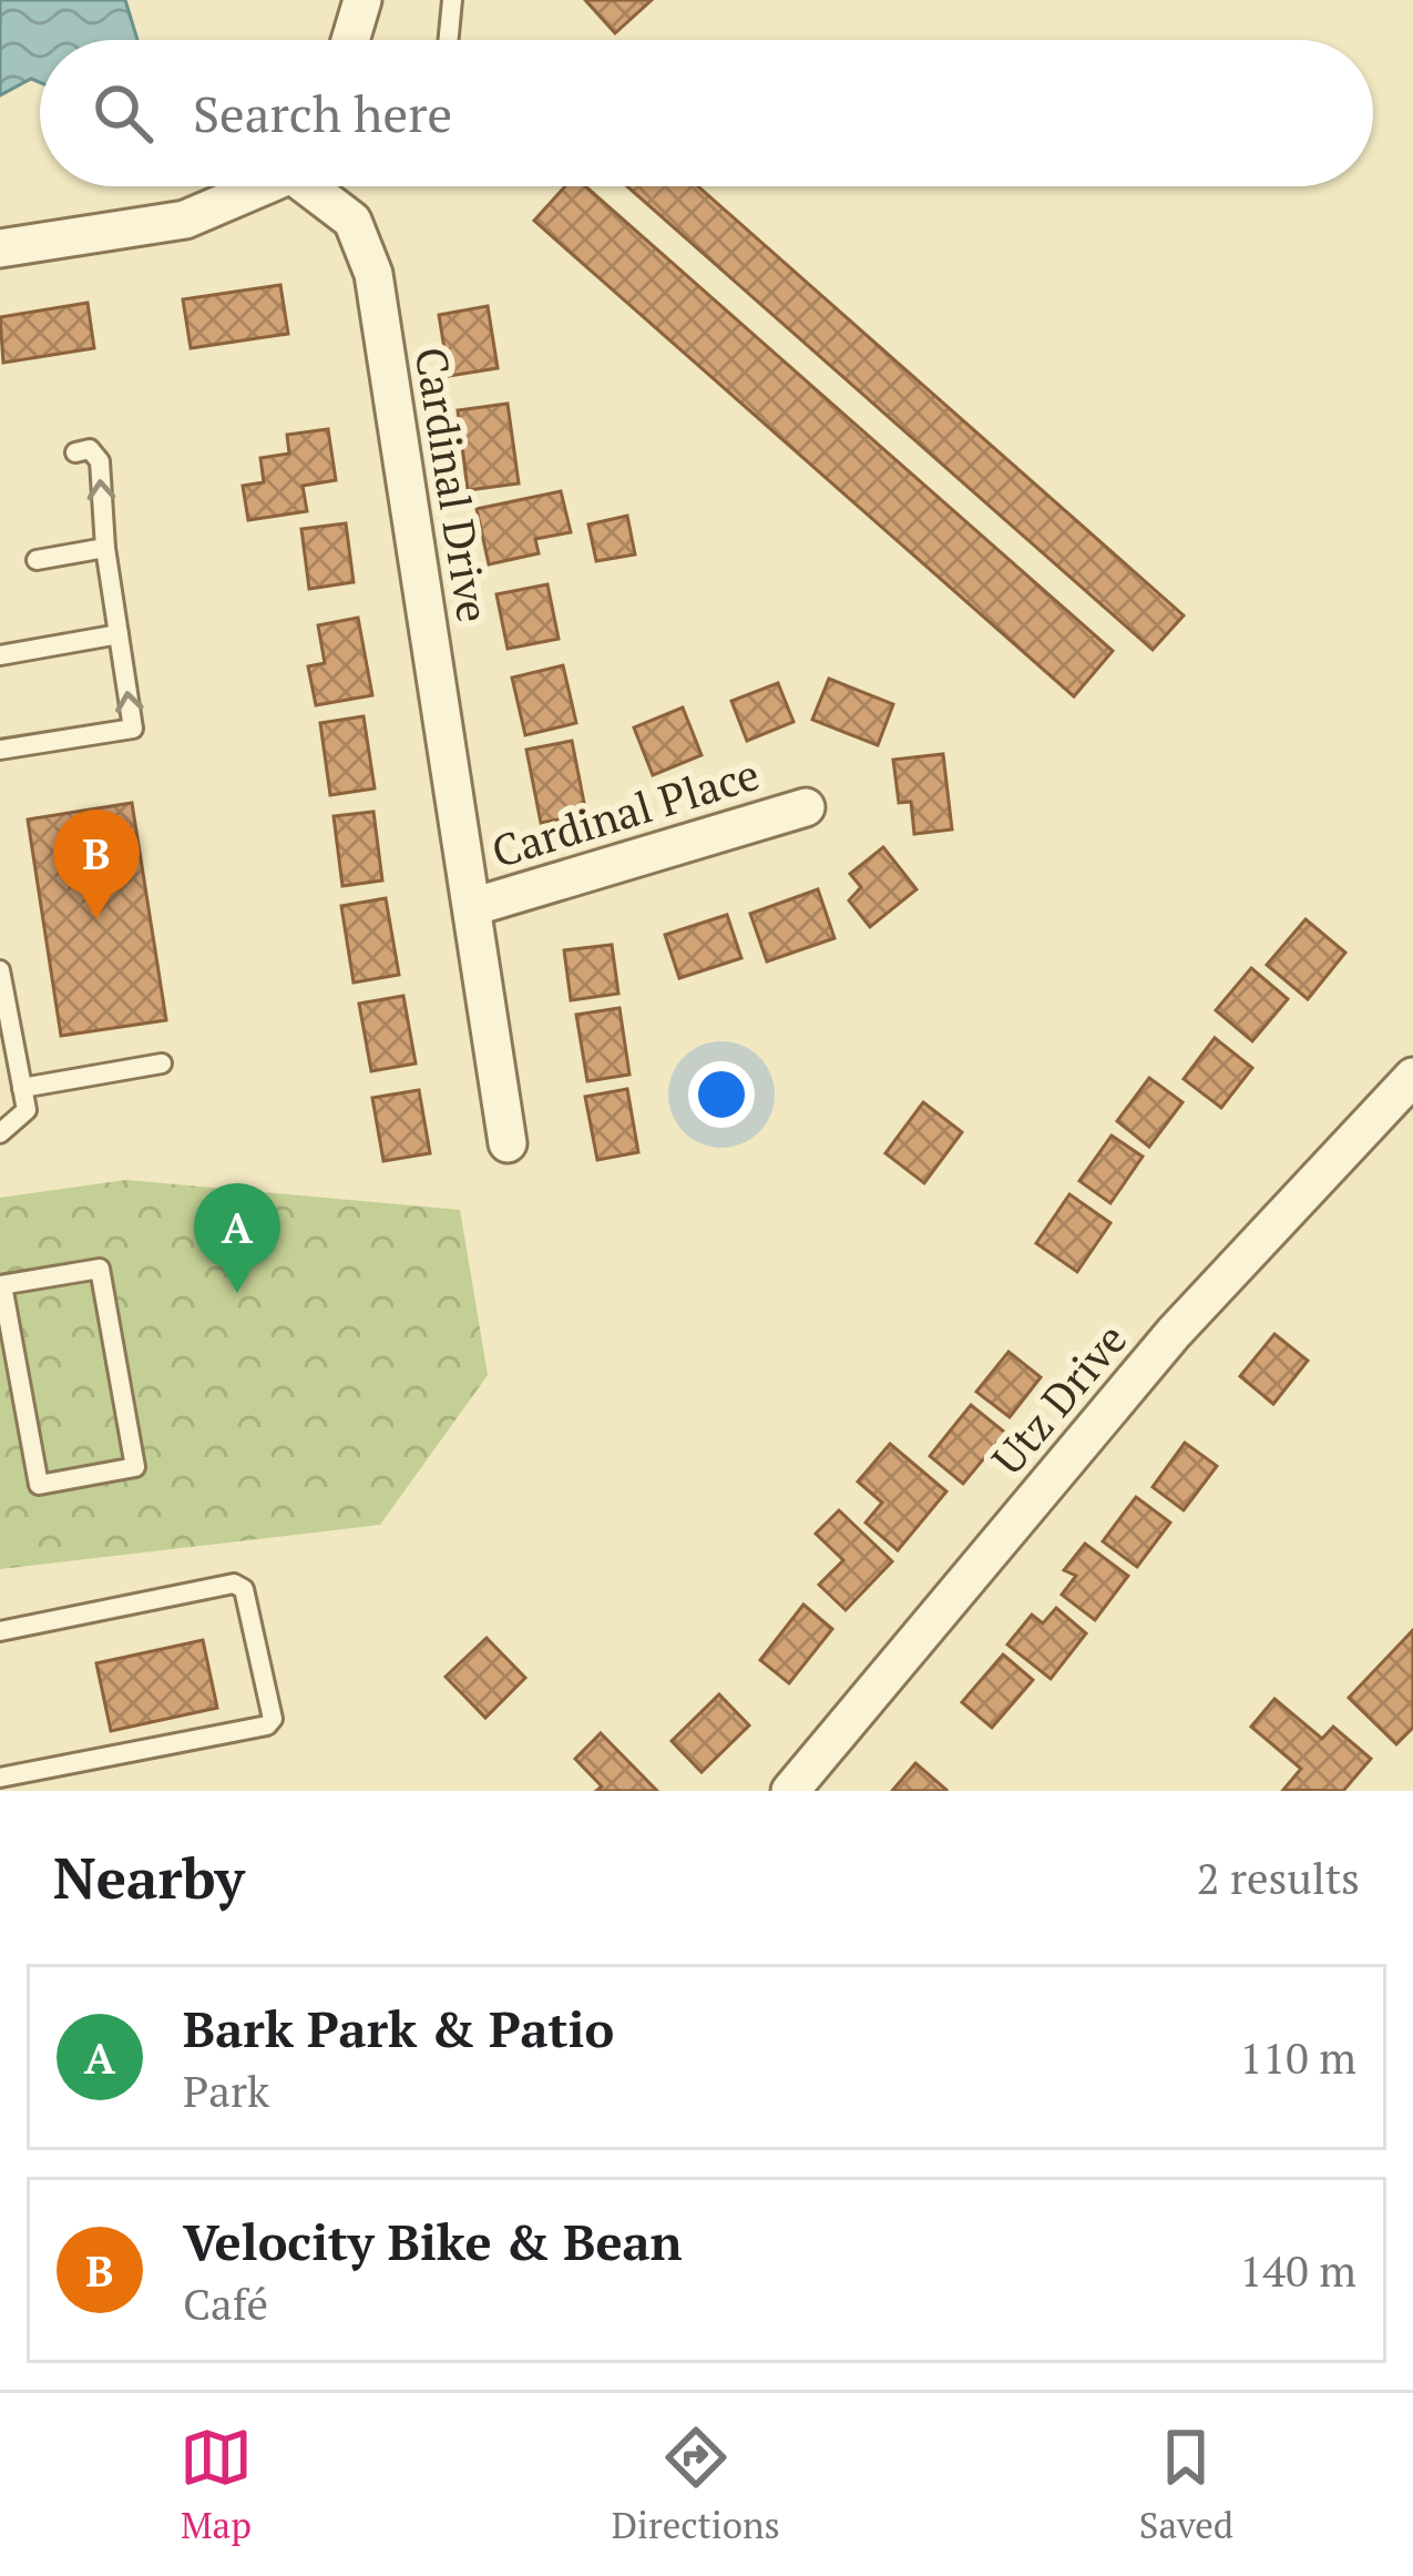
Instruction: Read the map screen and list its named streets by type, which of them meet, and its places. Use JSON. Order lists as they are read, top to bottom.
{
  "streets": {
    "street": ["Cardinal Drive", "Cardinal Place", "Utz Drive"]
  },
  "crossings": [
    ["Cardinal Drive", "Cardinal Place"]
  ],
  "page": {
    "search": "Search here",
    "pins": ["B", "A"],
    "heading": ["Nearby", "2 results"],
    "list": [
      {
        "mark": "A",
        "name": "Bark Park & Patio",
        "note": "Park",
        "value": "110 m"
      },
      {
        "mark": "B",
        "name": "Velocity Bike & Bean",
        "note": "Café",
        "value": "140 m"
      }
    ],
    "nav": ["Map", "Directions", "Saved"]
  }
}
